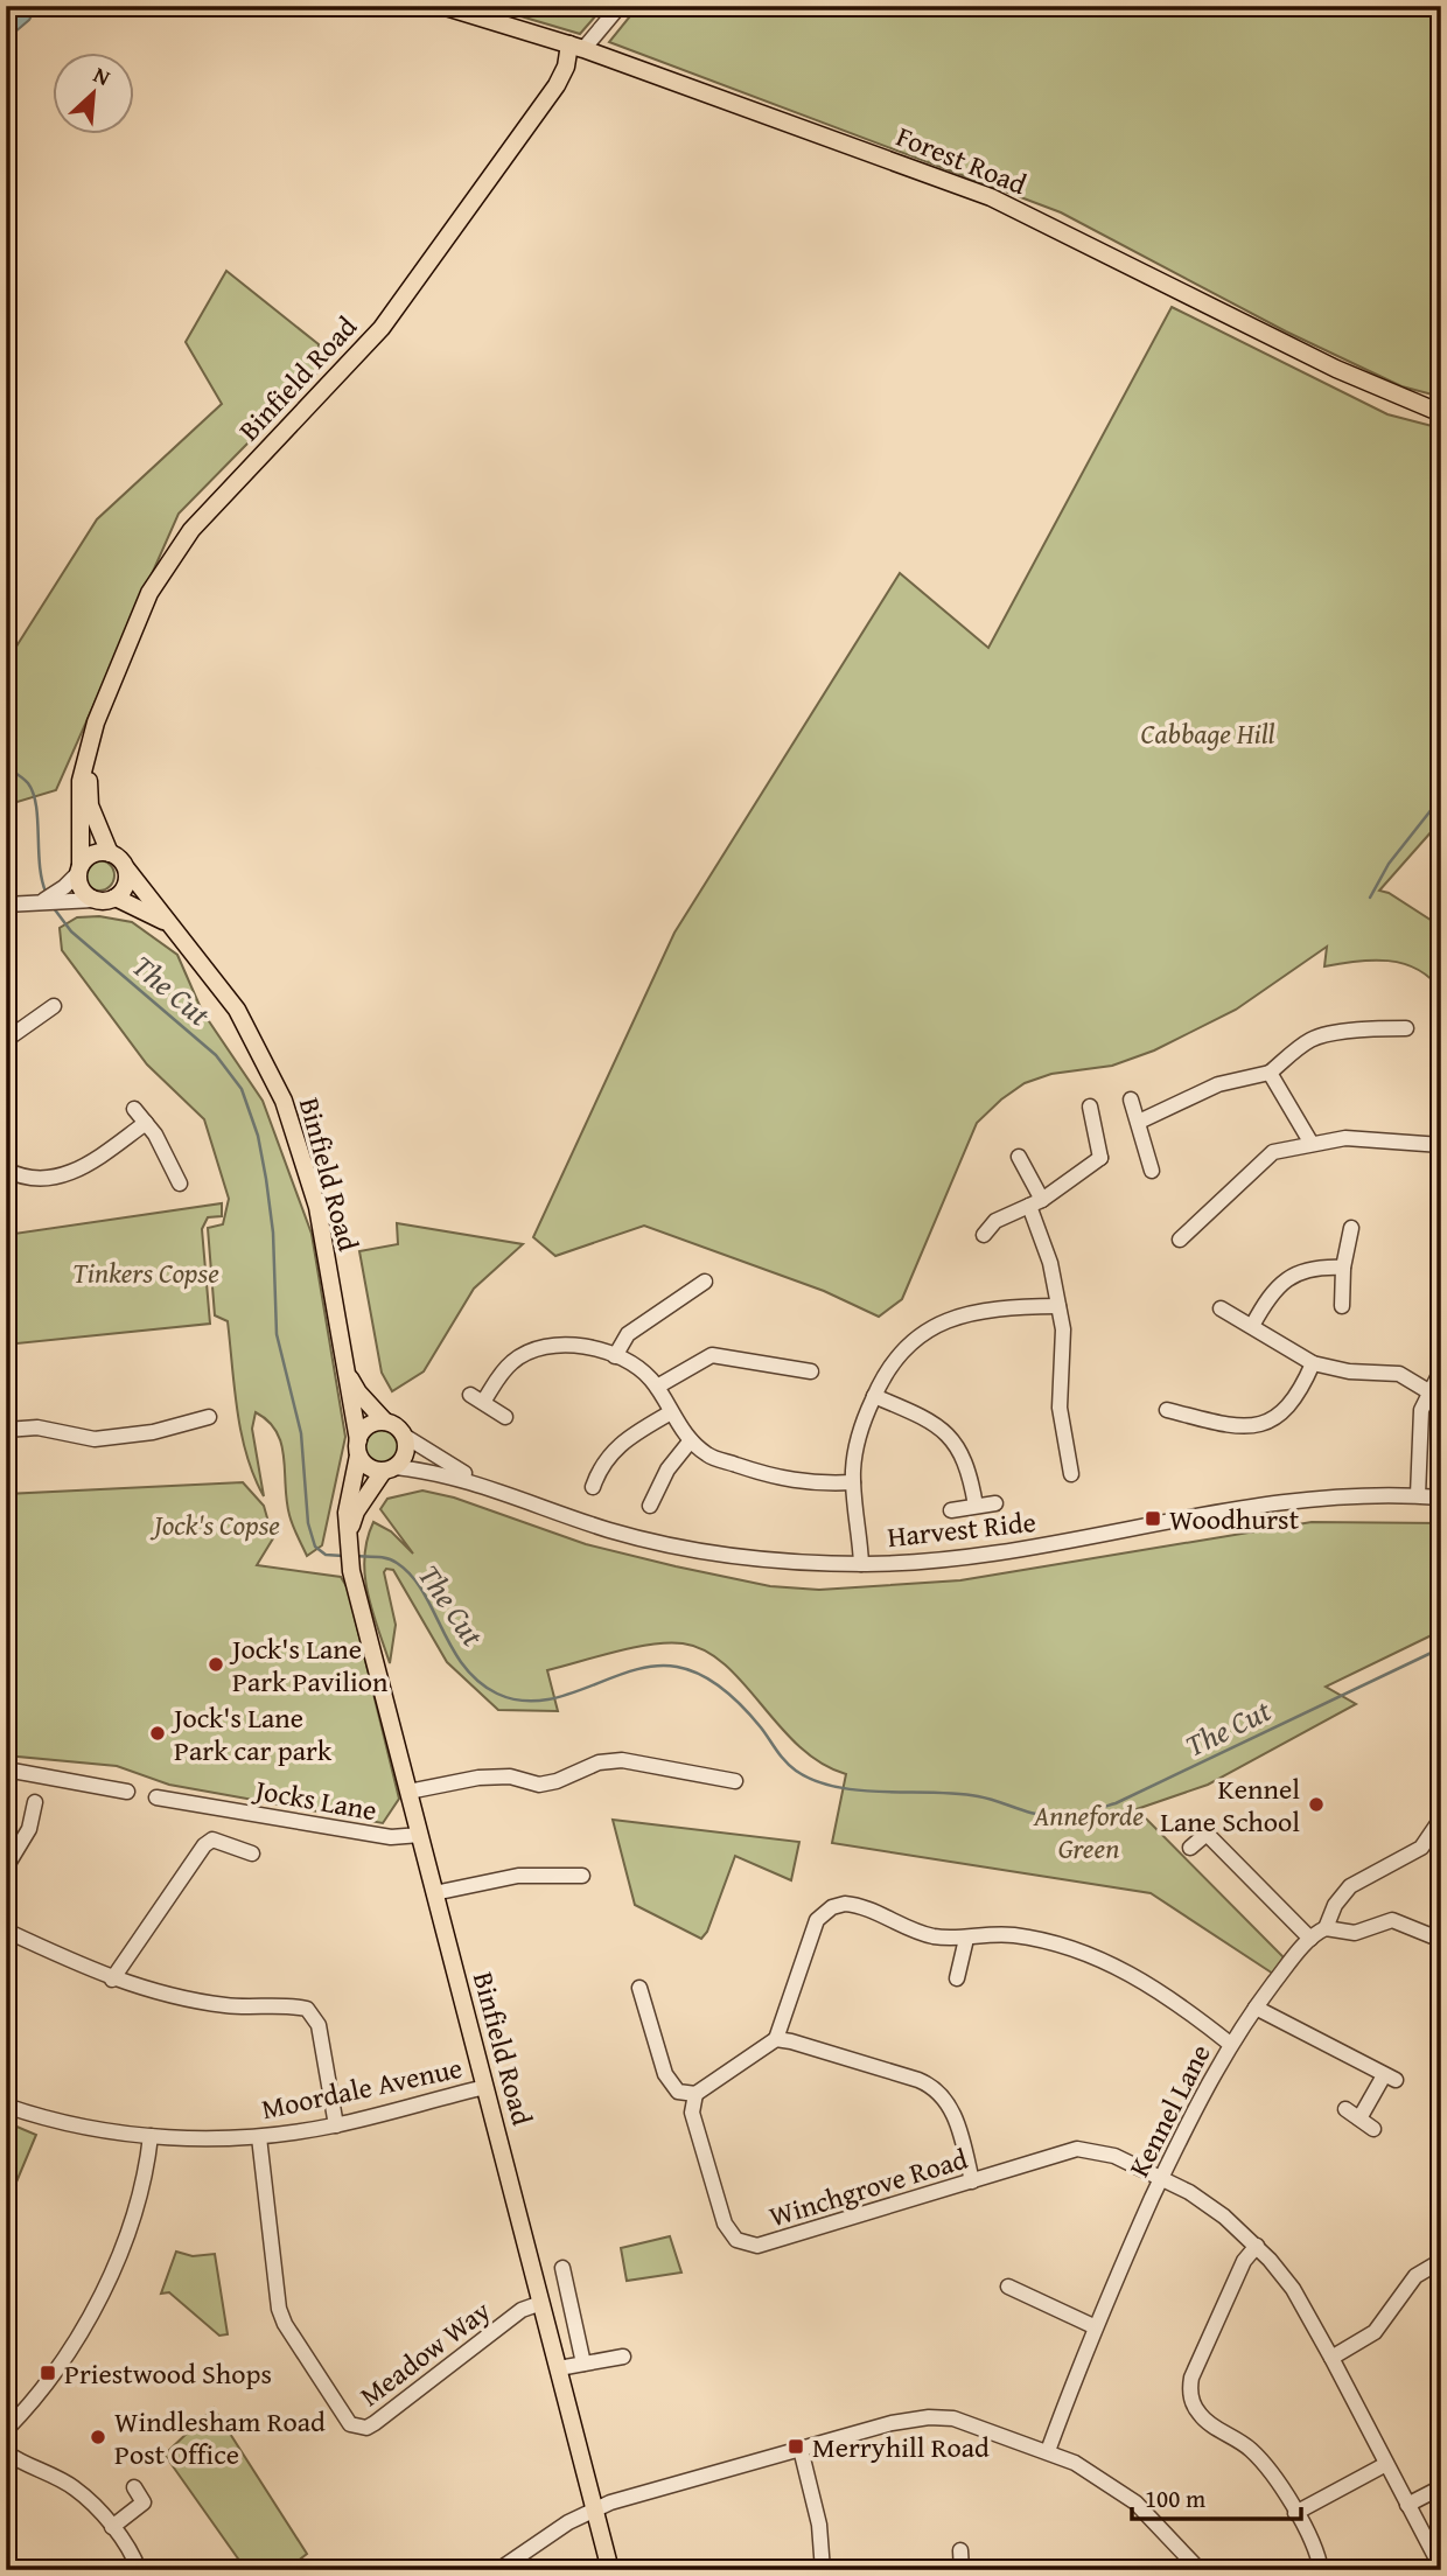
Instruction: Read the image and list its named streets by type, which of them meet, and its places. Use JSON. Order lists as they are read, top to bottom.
{
  "streets": {
    "main road": ["Forest Road", "Binfield Road"],
    "street": [
      "Harvest Ride",
      "Jocks Lane",
      "Moordale Avenue",
      "Kennel Lane",
      "Winchgrove Road",
      "Meadow Way"
    ]
  },
  "crossings": [
    ["Forest Road", "Binfield Road"],
    ["Binfield Road", "Harvest Ride"],
    ["Binfield Road", "Jocks Lane"],
    ["Binfield Road", "Moordale Avenue"],
    ["Binfield Road", "Meadow Way"],
    ["Moordale Avenue", "Meadow Way"],
    ["Kennel Lane", "Winchgrove Road"]
  ],
  "water": ["The Cut"],
  "parks": [
    "Cabbage Hill",
    "Tinkers Copse",
    "Jock's Copse",
    "Anneforde Green"
  ],
  "places": {
    "transit": ["Woodhurst", "Priestwood Shops", "Merryhill Road"],
    "other": [
      "Jock's Lane Park Pavilion",
      "Jock's Lane Park car park",
      "Kennel Lane School",
      "Windlesham Road Post Office"
    ]
  },
  "scale_bar": "100 m",
  "north": "top right"
}
